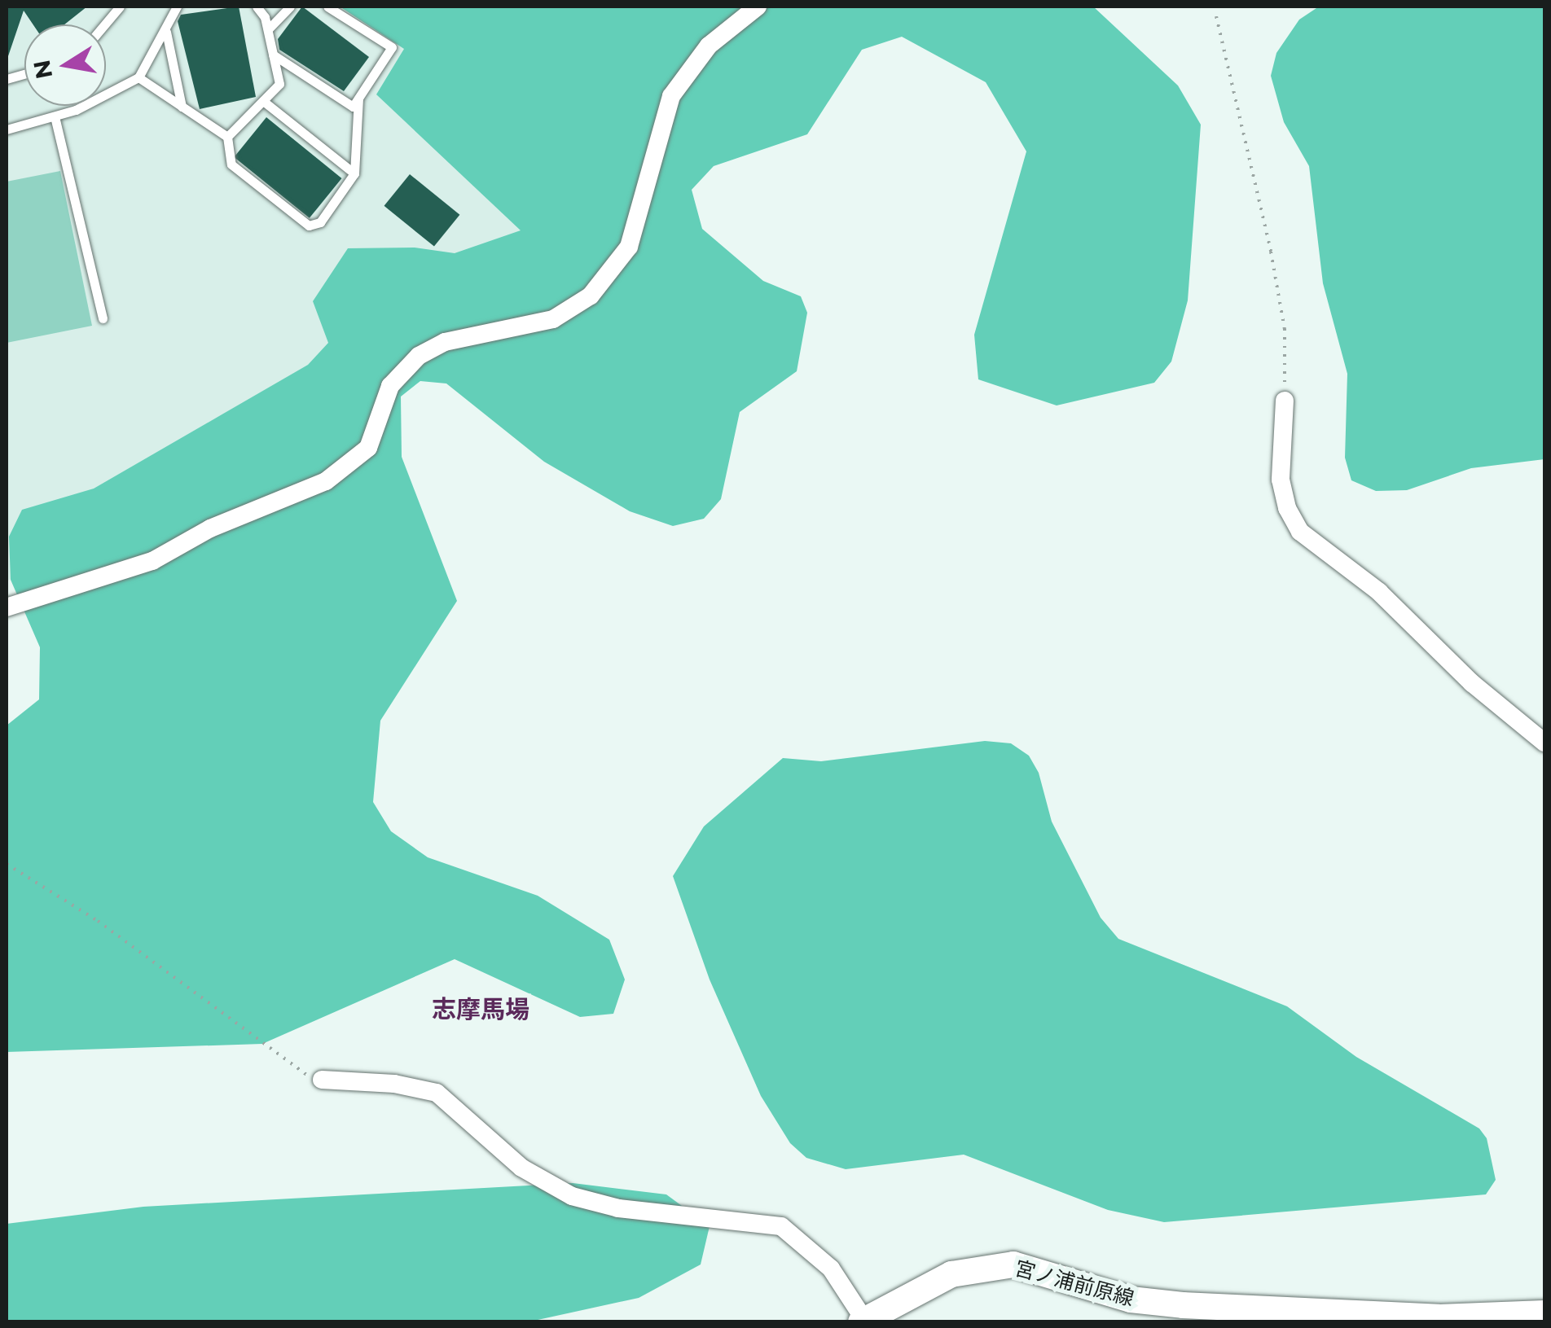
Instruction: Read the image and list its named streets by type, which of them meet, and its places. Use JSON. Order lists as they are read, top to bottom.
{
  "streets": {
    "main road": ["宮ノ浦前原線"]
  },
  "districts": ["志摩馬場"],
  "north": "left"
}
